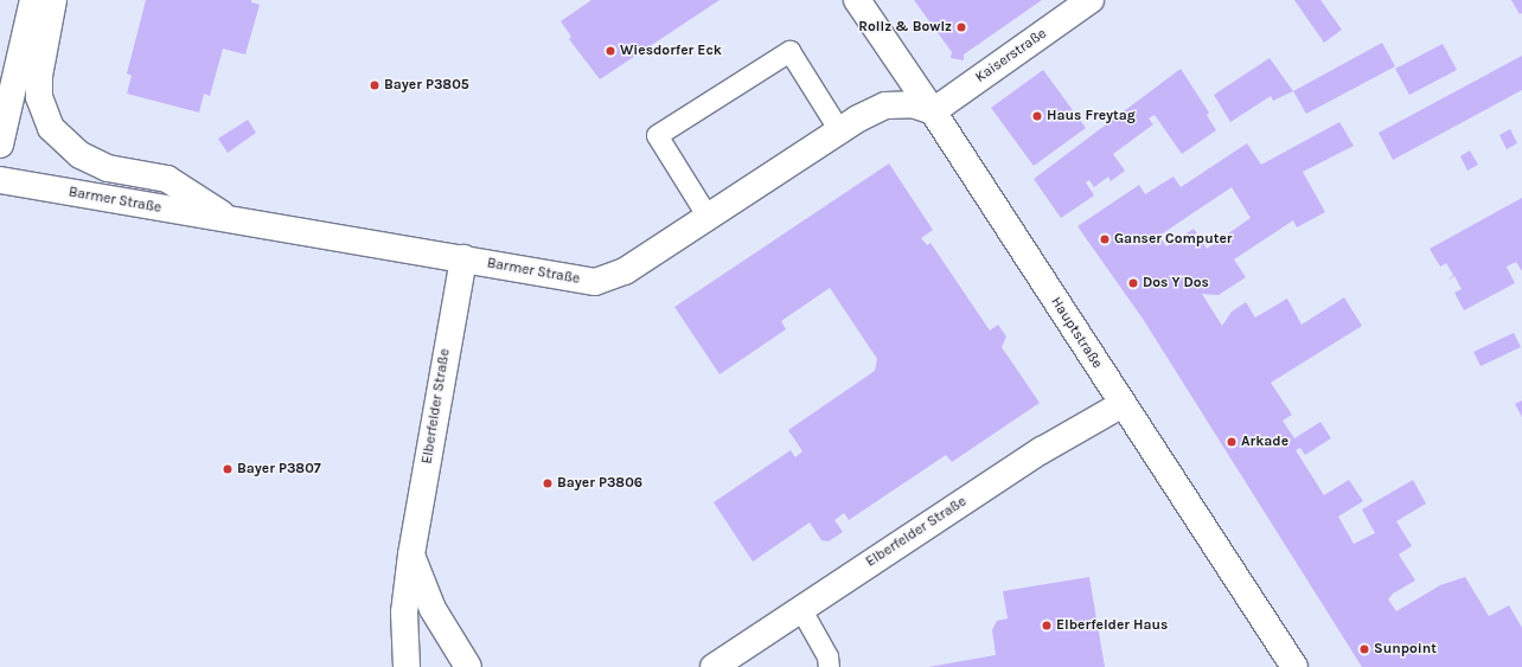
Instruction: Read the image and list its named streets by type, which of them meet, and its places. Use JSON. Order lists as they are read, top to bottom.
{
  "streets": {
    "street": [
      "Kaiserstraße",
      "Barmer Straße",
      "Hauptstraße",
      "Elberfelder Straße"
    ]
  },
  "crossings": [
    ["Kaiserstraße", "Barmer Straße"],
    ["Kaiserstraße", "Hauptstraße"],
    ["Barmer Straße", "Hauptstraße"],
    ["Barmer Straße", "Elberfelder Straße"],
    ["Hauptstraße", "Elberfelder Straße"]
  ],
  "places": [
    "Rollz & Bowlz",
    "Wiesdorfer Eck",
    "Bayer P3805",
    "Haus Freytag",
    "Ganser Computer",
    "Dos Y Dos",
    "Arkade",
    "Bayer P3807",
    "Bayer P3806",
    "Elberfelder Haus",
    "Sunpoint"
  ]
}
